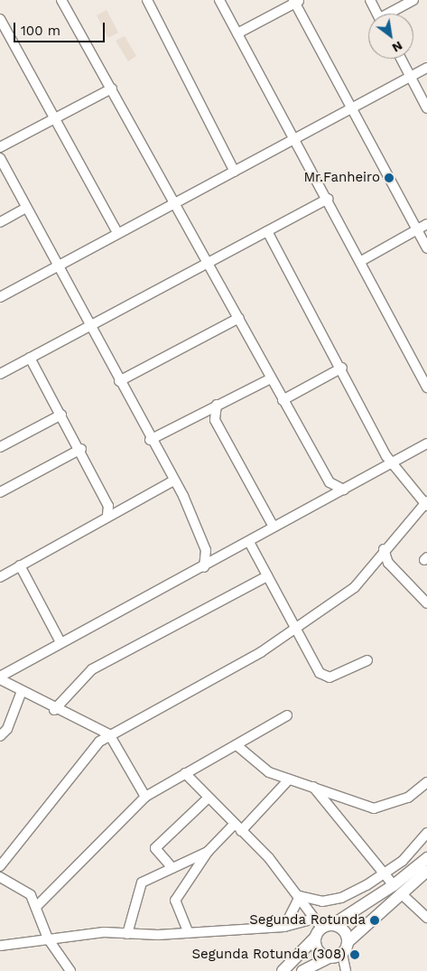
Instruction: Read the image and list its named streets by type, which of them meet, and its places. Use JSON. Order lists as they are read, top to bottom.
{
  "places": ["Mr.Fanheiro", "Segunda Rotunda", "Segunda Rotunda (308)"],
  "scale_bar": "100 m",
  "north": "bottom right"
}
